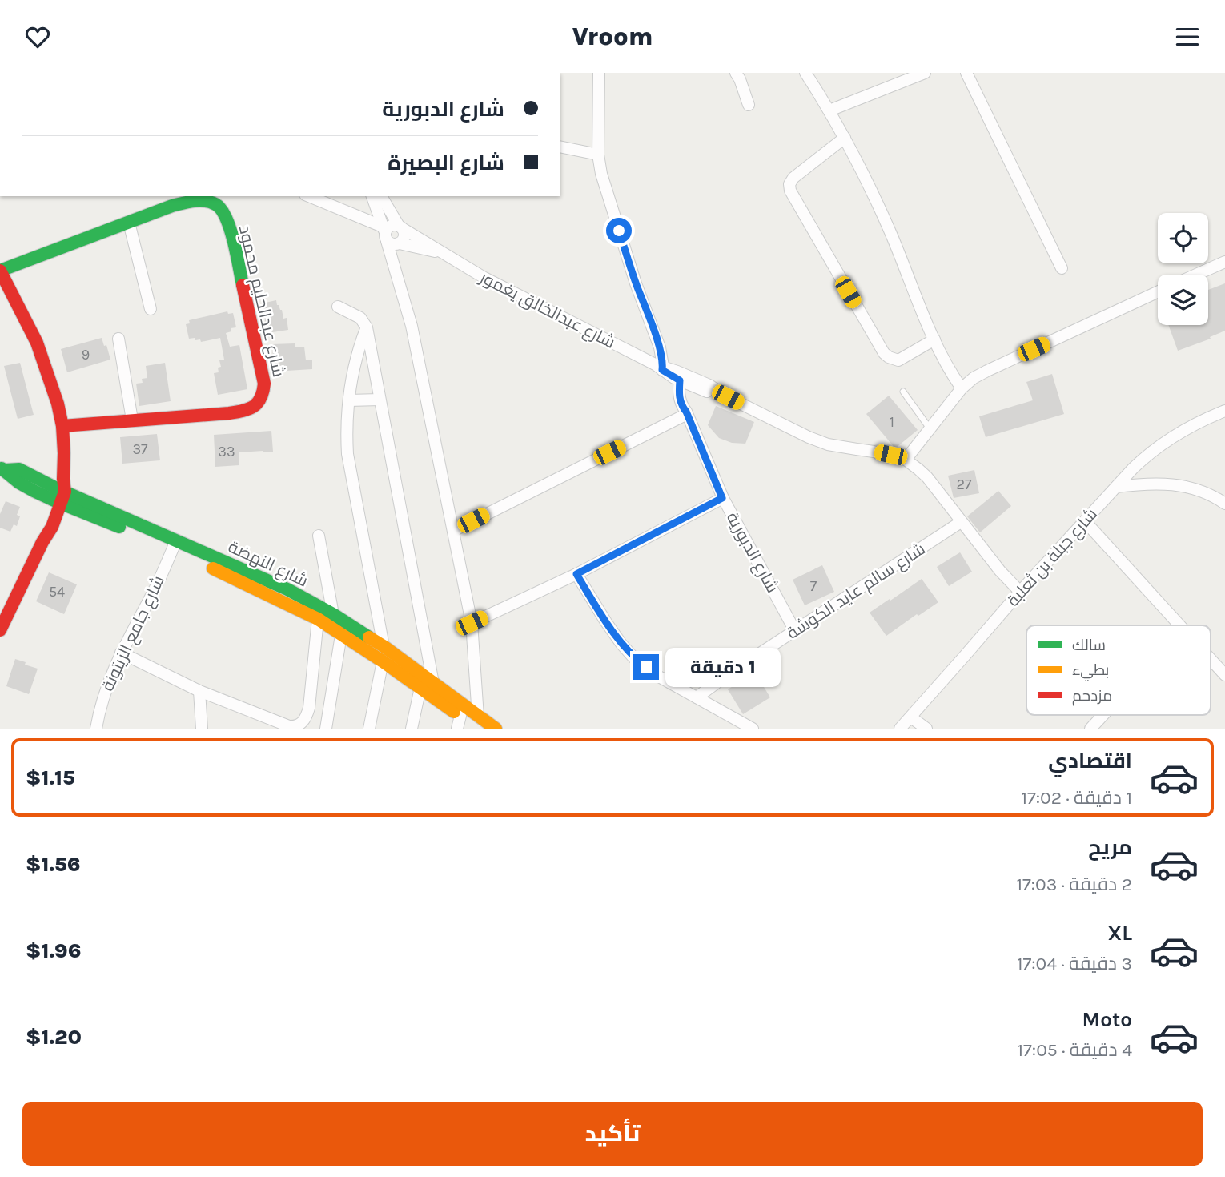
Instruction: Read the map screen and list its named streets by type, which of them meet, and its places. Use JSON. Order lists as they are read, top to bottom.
{
  "streets": {
    "street": [
      "شارع عبدالحليم محمود",
      "شارع عبدالخالق يغمور",
      "شارع الدبورية",
      "شارع جبلة بن ثعلبة",
      "شارع النهضة",
      "شارع سالم عايد الكوشة",
      "شارع جامع الزيتونة"
    ]
  },
  "crossings": [
    ["شارع عبدالخالق يغمور", "شارع الدبورية"],
    ["شارع عبدالخالق يغمور", "شارع جبلة بن ثعلبة"],
    ["شارع عبدالخالق يغمور", "شارع سالم عايد الكوشة"],
    ["شارع الدبورية", "شارع سالم عايد الكوشة"],
    ["شارع النهضة", "شارع جامع الزيتونة"]
  ],
  "house_numbers": [
    "9",
    "1",
    "37",
    "33",
    "27",
    "7",
    "54"
  ],
  "legend": ["سالك", "بطيء", "مزدحم"],
  "page": {
    "header": "Vroom",
    "banner": ["شارع الدبورية", "شارع البصيرة"],
    "bubble": "1 دقيقة",
    "list": [
      {
        "name": "اقتصادي",
        "note": "1 دقيقة · 17:02",
        "value": "$1.15"
      },
      {
        "name": "مريح",
        "note": "2 دقيقة · 17:03",
        "value": "$1.56"
      },
      {
        "name": "XL",
        "note": "3 دقيقة · 17:04",
        "value": "$1.96"
      },
      {
        "name": "Moto",
        "note": "4 دقيقة · 17:05",
        "value": "$1.20"
      }
    ],
    "buttons": "تأكيد"
  }
}
